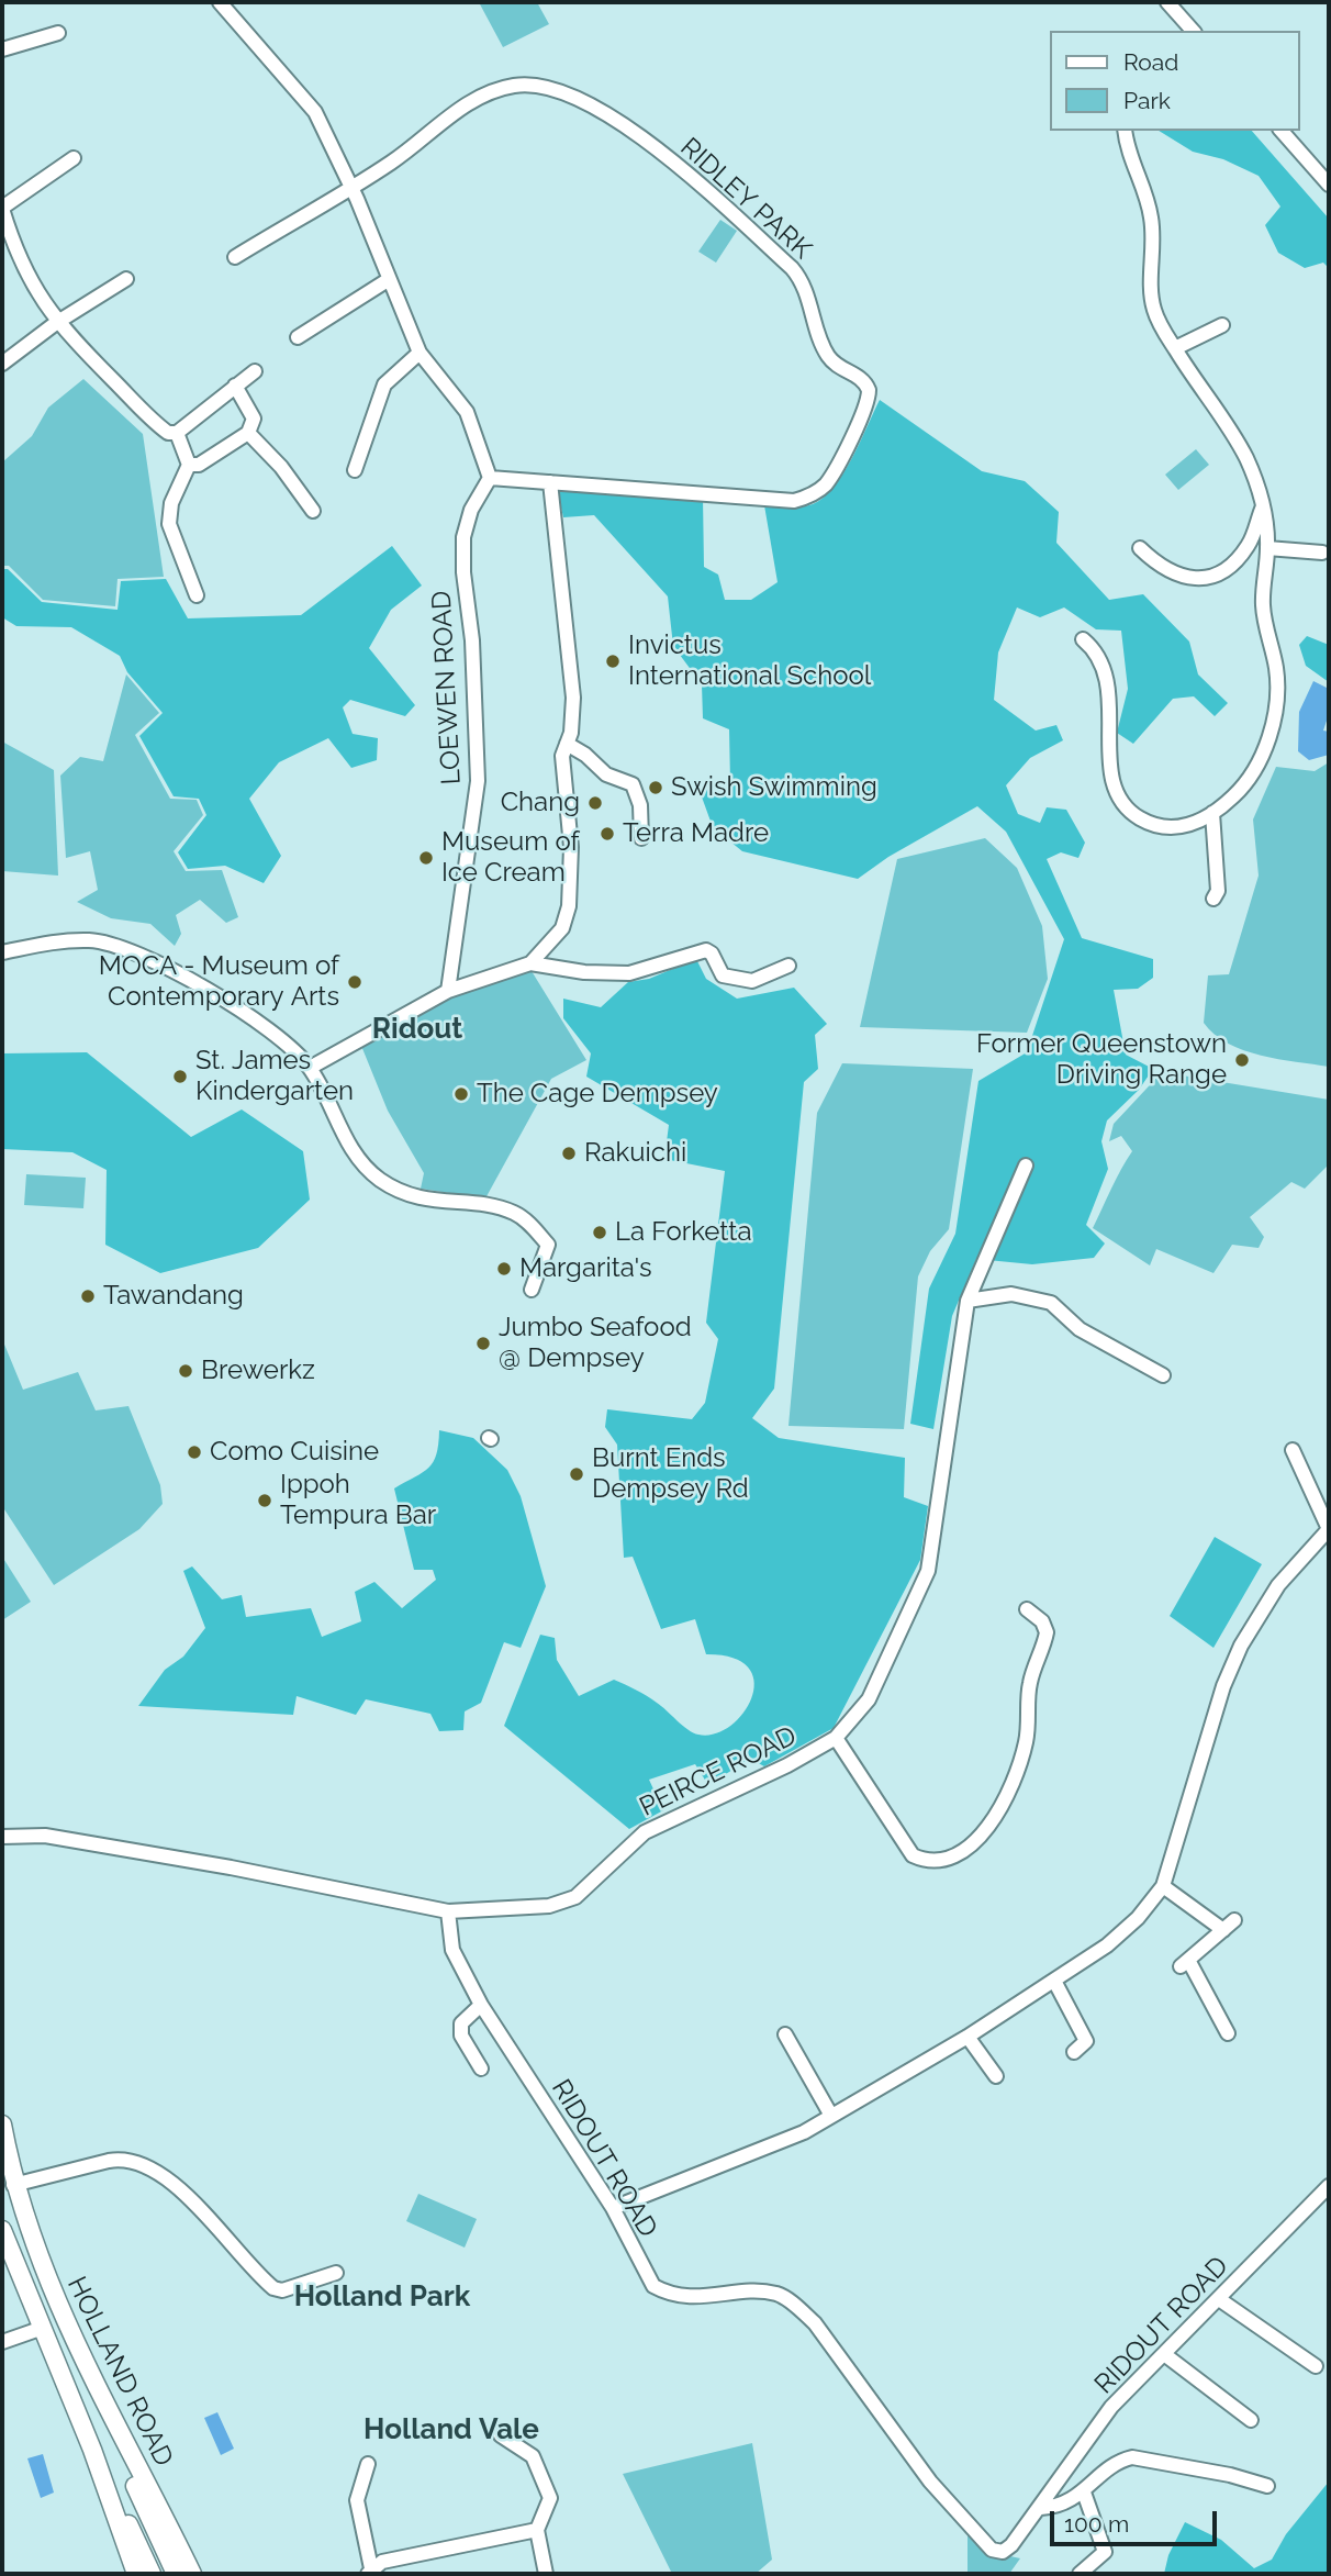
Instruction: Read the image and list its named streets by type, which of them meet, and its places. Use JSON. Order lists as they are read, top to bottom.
{
  "streets": {
    "main road": ["HOLLAND ROAD"],
    "street": [
      "RIDLEY PARK",
      "LOEWEN ROAD",
      "PEIRCE ROAD",
      "RIDOUT ROAD"
    ]
  },
  "crossings": [
    ["RIDLEY PARK", "LOEWEN ROAD"],
    ["PEIRCE ROAD", "RIDOUT ROAD"]
  ],
  "districts": ["Ridout", "Holland Park", "Holland Vale"],
  "places": [
    "Invictus International School",
    "Swish Swimming",
    "Chang",
    "Terra Madre",
    "Museum of Ice Cream",
    "MOCA - Museum of Contemporary Arts",
    "Former Queenstown Driving Range",
    "St. James Kindergarten",
    "The Cage Dempsey",
    "Rakuichi",
    "La Forketta",
    "Margarita's",
    "Tawandang",
    "Jumbo Seafood @ Dempsey",
    "Brewerkz",
    "Como Cuisine",
    "Burnt Ends Dempsey Rd",
    "Ippoh Tempura Bar"
  ],
  "legend": ["Road", "Park"],
  "scale_bar": "100 m"
}
